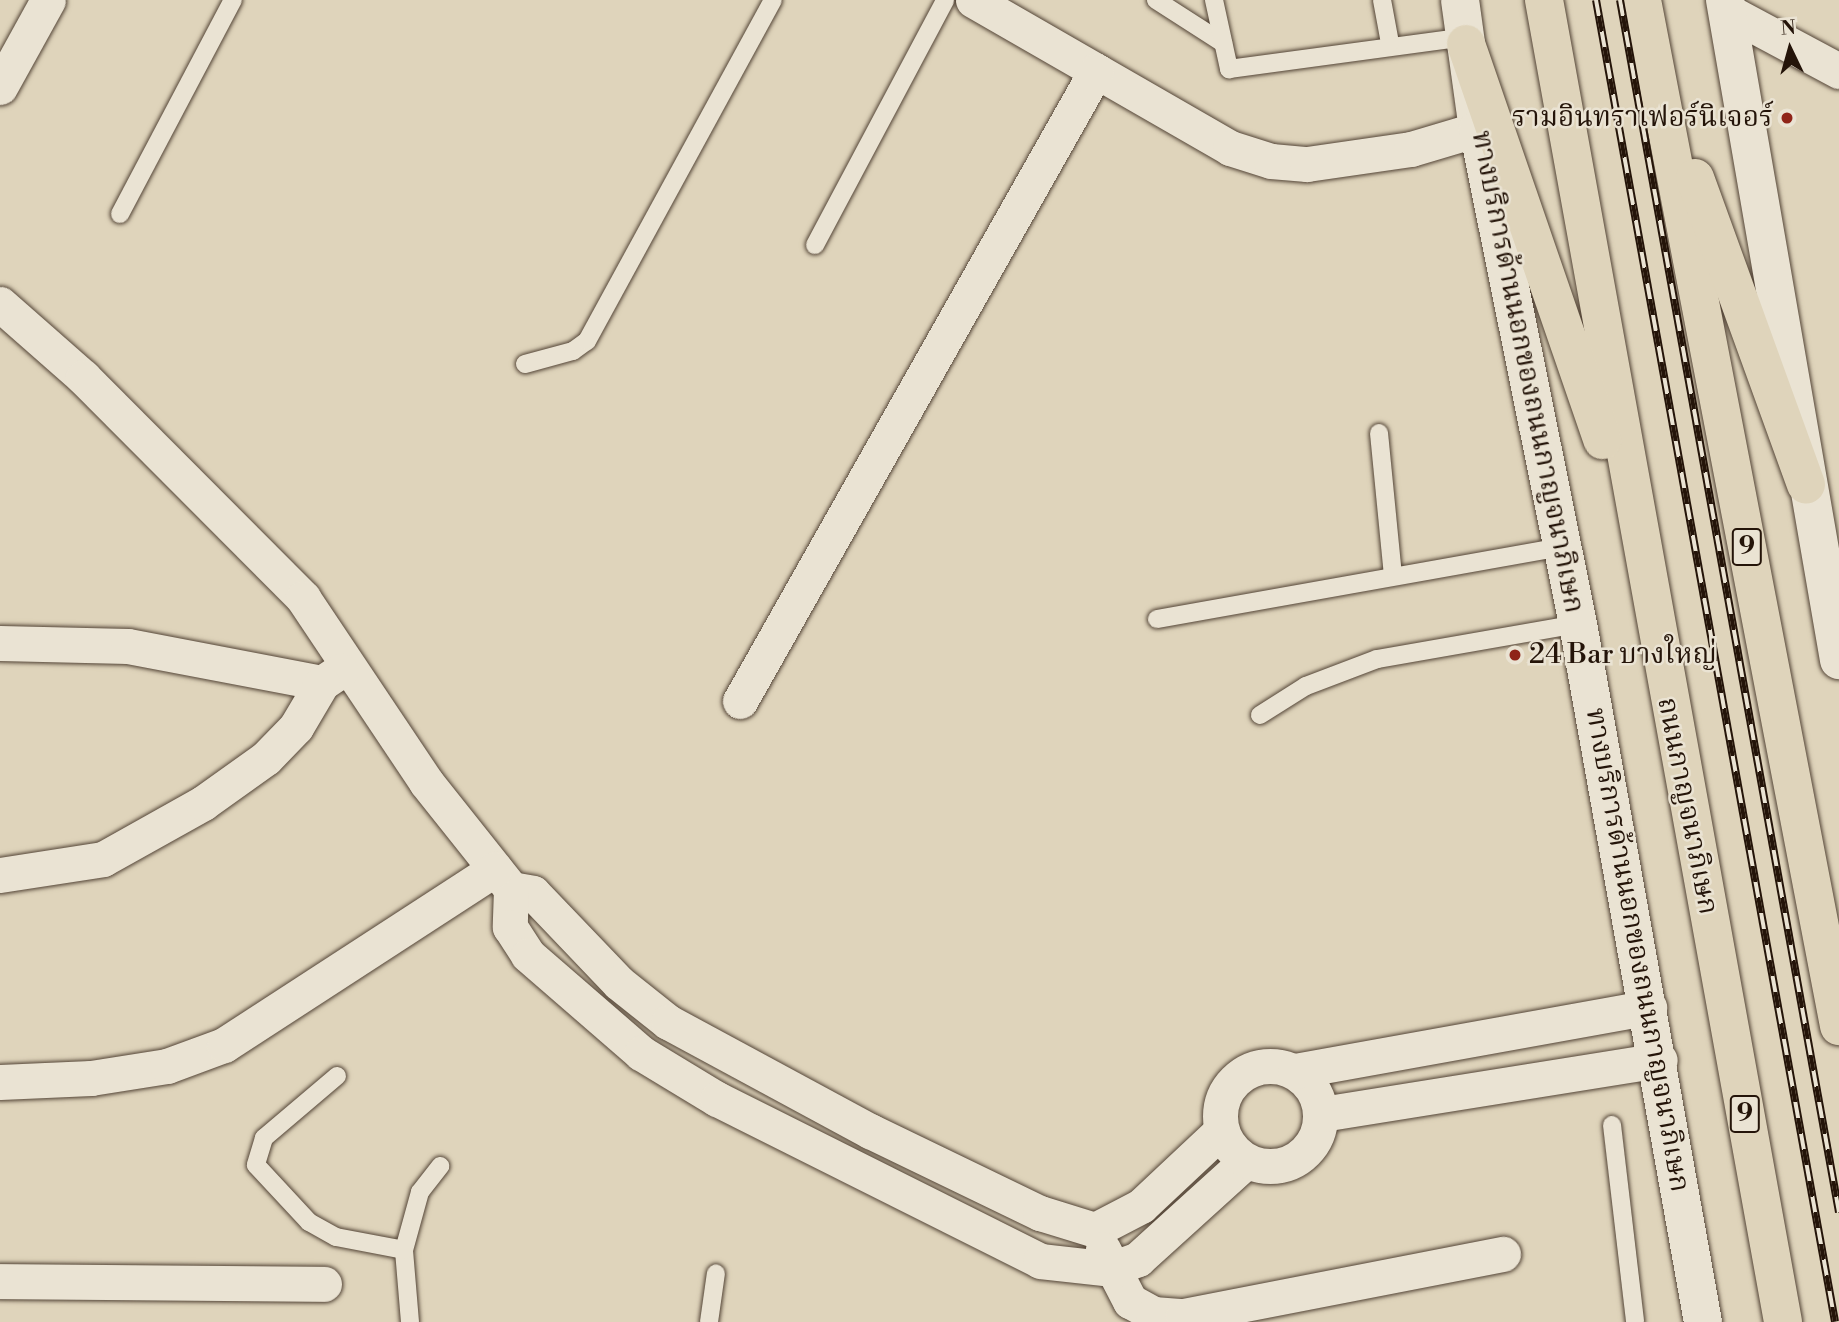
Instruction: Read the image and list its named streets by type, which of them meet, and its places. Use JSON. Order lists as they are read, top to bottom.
{
  "streets": {
    "highway": ["9", "ถนนกาญจนาภิเษก"],
    "main road": ["ทางบริการด้านนอกของถนนกาญจนาภิเษก"]
  },
  "places": ["รามอินทราเฟอร์นิเจอร์", "24 Bar บางใหญ่"],
  "north": "top"
}
